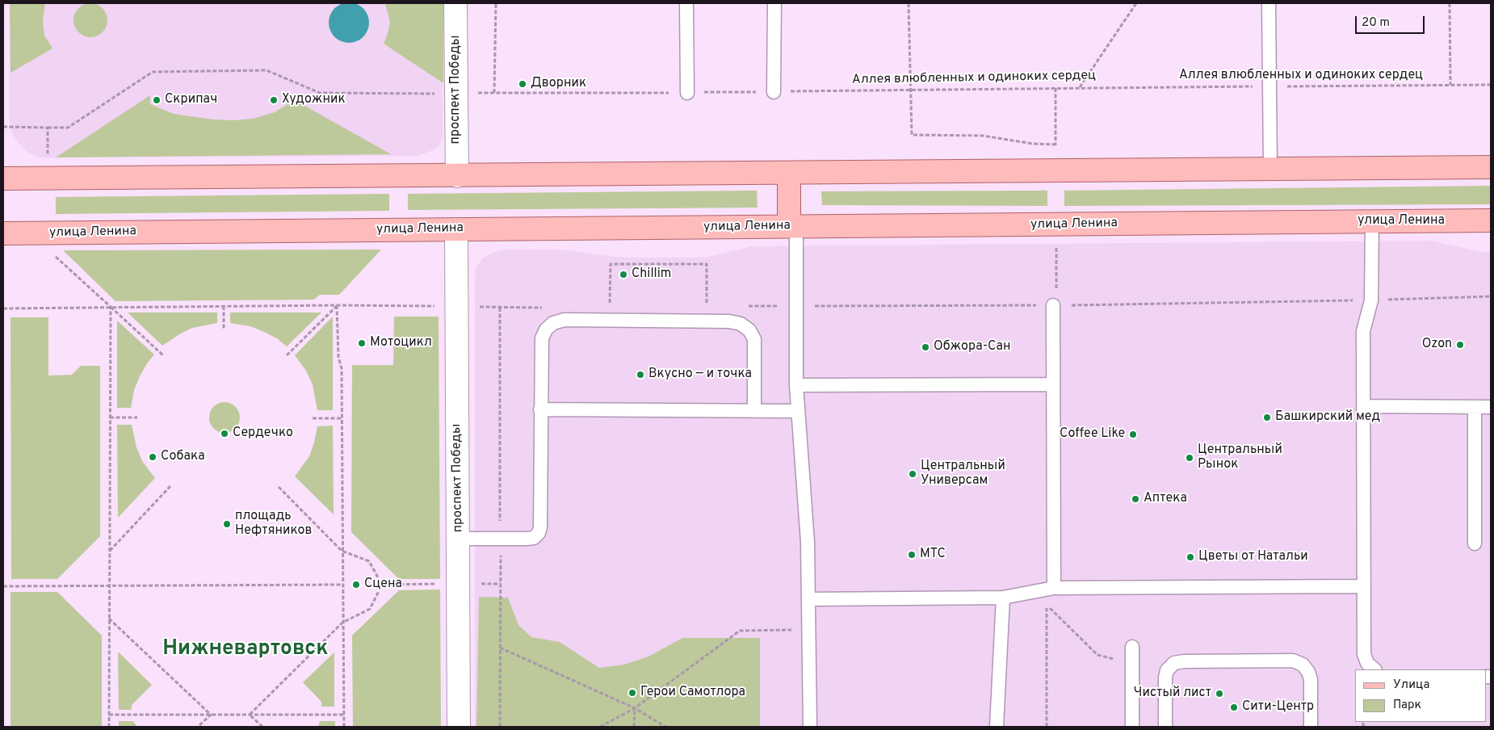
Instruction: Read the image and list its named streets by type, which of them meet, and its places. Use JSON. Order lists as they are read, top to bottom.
{
  "streets": {
    "main road": ["проспект Победы", "улица Ленина"],
    "path": ["Аллея влюбленных и одиноких сердец"]
  },
  "crossings": [
    ["Аллея влюбленных и одиноких сердец", "проспект Победы"],
    ["проспект Победы", "улица Ленина"]
  ],
  "districts": ["Нижневартовск"],
  "places": [
    "Дворник",
    "Скрипач",
    "Художник",
    "Chillim",
    "Мотоцикл",
    "Ozon",
    "Обжора-Сан",
    "Вкусно — и точка",
    "Башкирский мед",
    "Сердечко",
    "Coffee Like",
    "Собака",
    "Центральный Рынок",
    "Центральный Универсам",
    "Аптека",
    "площадь Нефтяников",
    "МТС",
    "Цветы от Натальи",
    "Сцена",
    "Герои Самотлора",
    "Чистый лист",
    "Сити-Центр"
  ],
  "legend": ["Улица", "Парк"],
  "scale_bar": "20 m"
}
